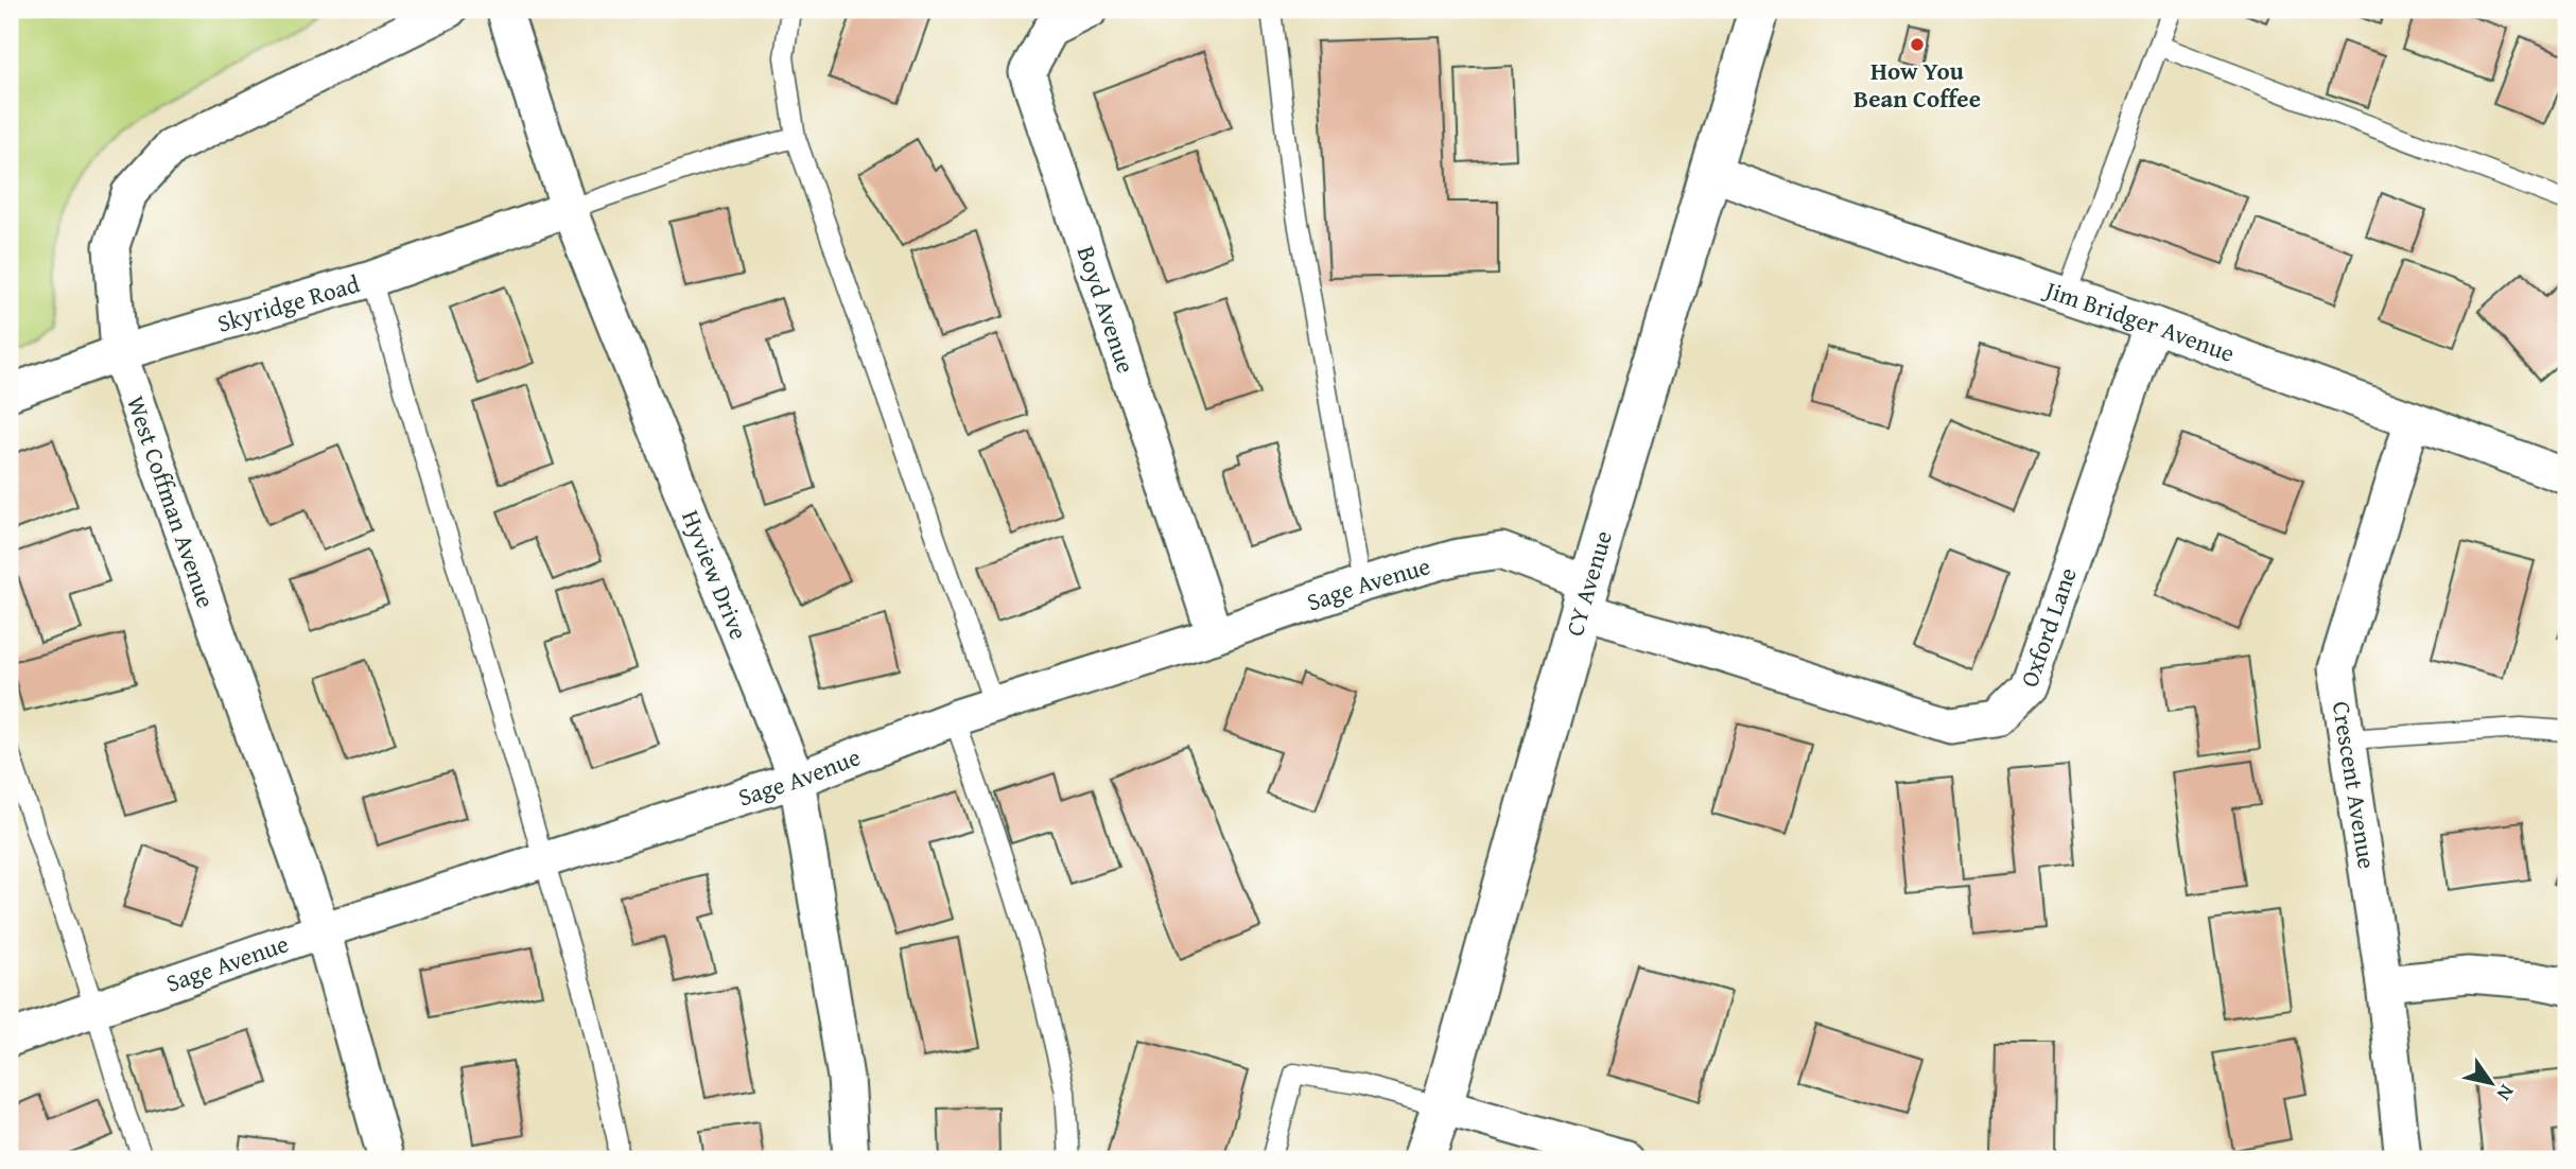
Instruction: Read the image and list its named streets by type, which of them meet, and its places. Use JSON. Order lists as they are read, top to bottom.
{
  "streets": {
    "main road": ["CY Avenue"],
    "street": [
      "Skyridge Road",
      "Boyd Avenue",
      "Jim Bridger Avenue",
      "West Coffman Avenue",
      "Hyview Drive",
      "Sage Avenue",
      "Oxford Lane",
      "Crescent Avenue"
    ]
  },
  "crossings": [
    ["Skyridge Road", "West Coffman Avenue"],
    ["Skyridge Road", "Hyview Drive"],
    ["Boyd Avenue", "Sage Avenue"],
    ["Jim Bridger Avenue", "CY Avenue"],
    ["Jim Bridger Avenue", "Oxford Lane"],
    ["Jim Bridger Avenue", "Crescent Avenue"],
    ["West Coffman Avenue", "Sage Avenue"],
    ["Hyview Drive", "Sage Avenue"],
    ["CY Avenue", "Sage Avenue"],
    ["CY Avenue", "Oxford Lane"],
    ["Sage Avenue", "Oxford Lane"]
  ],
  "places": ["How You Bean Coffee"],
  "north": "bottom right"
}
